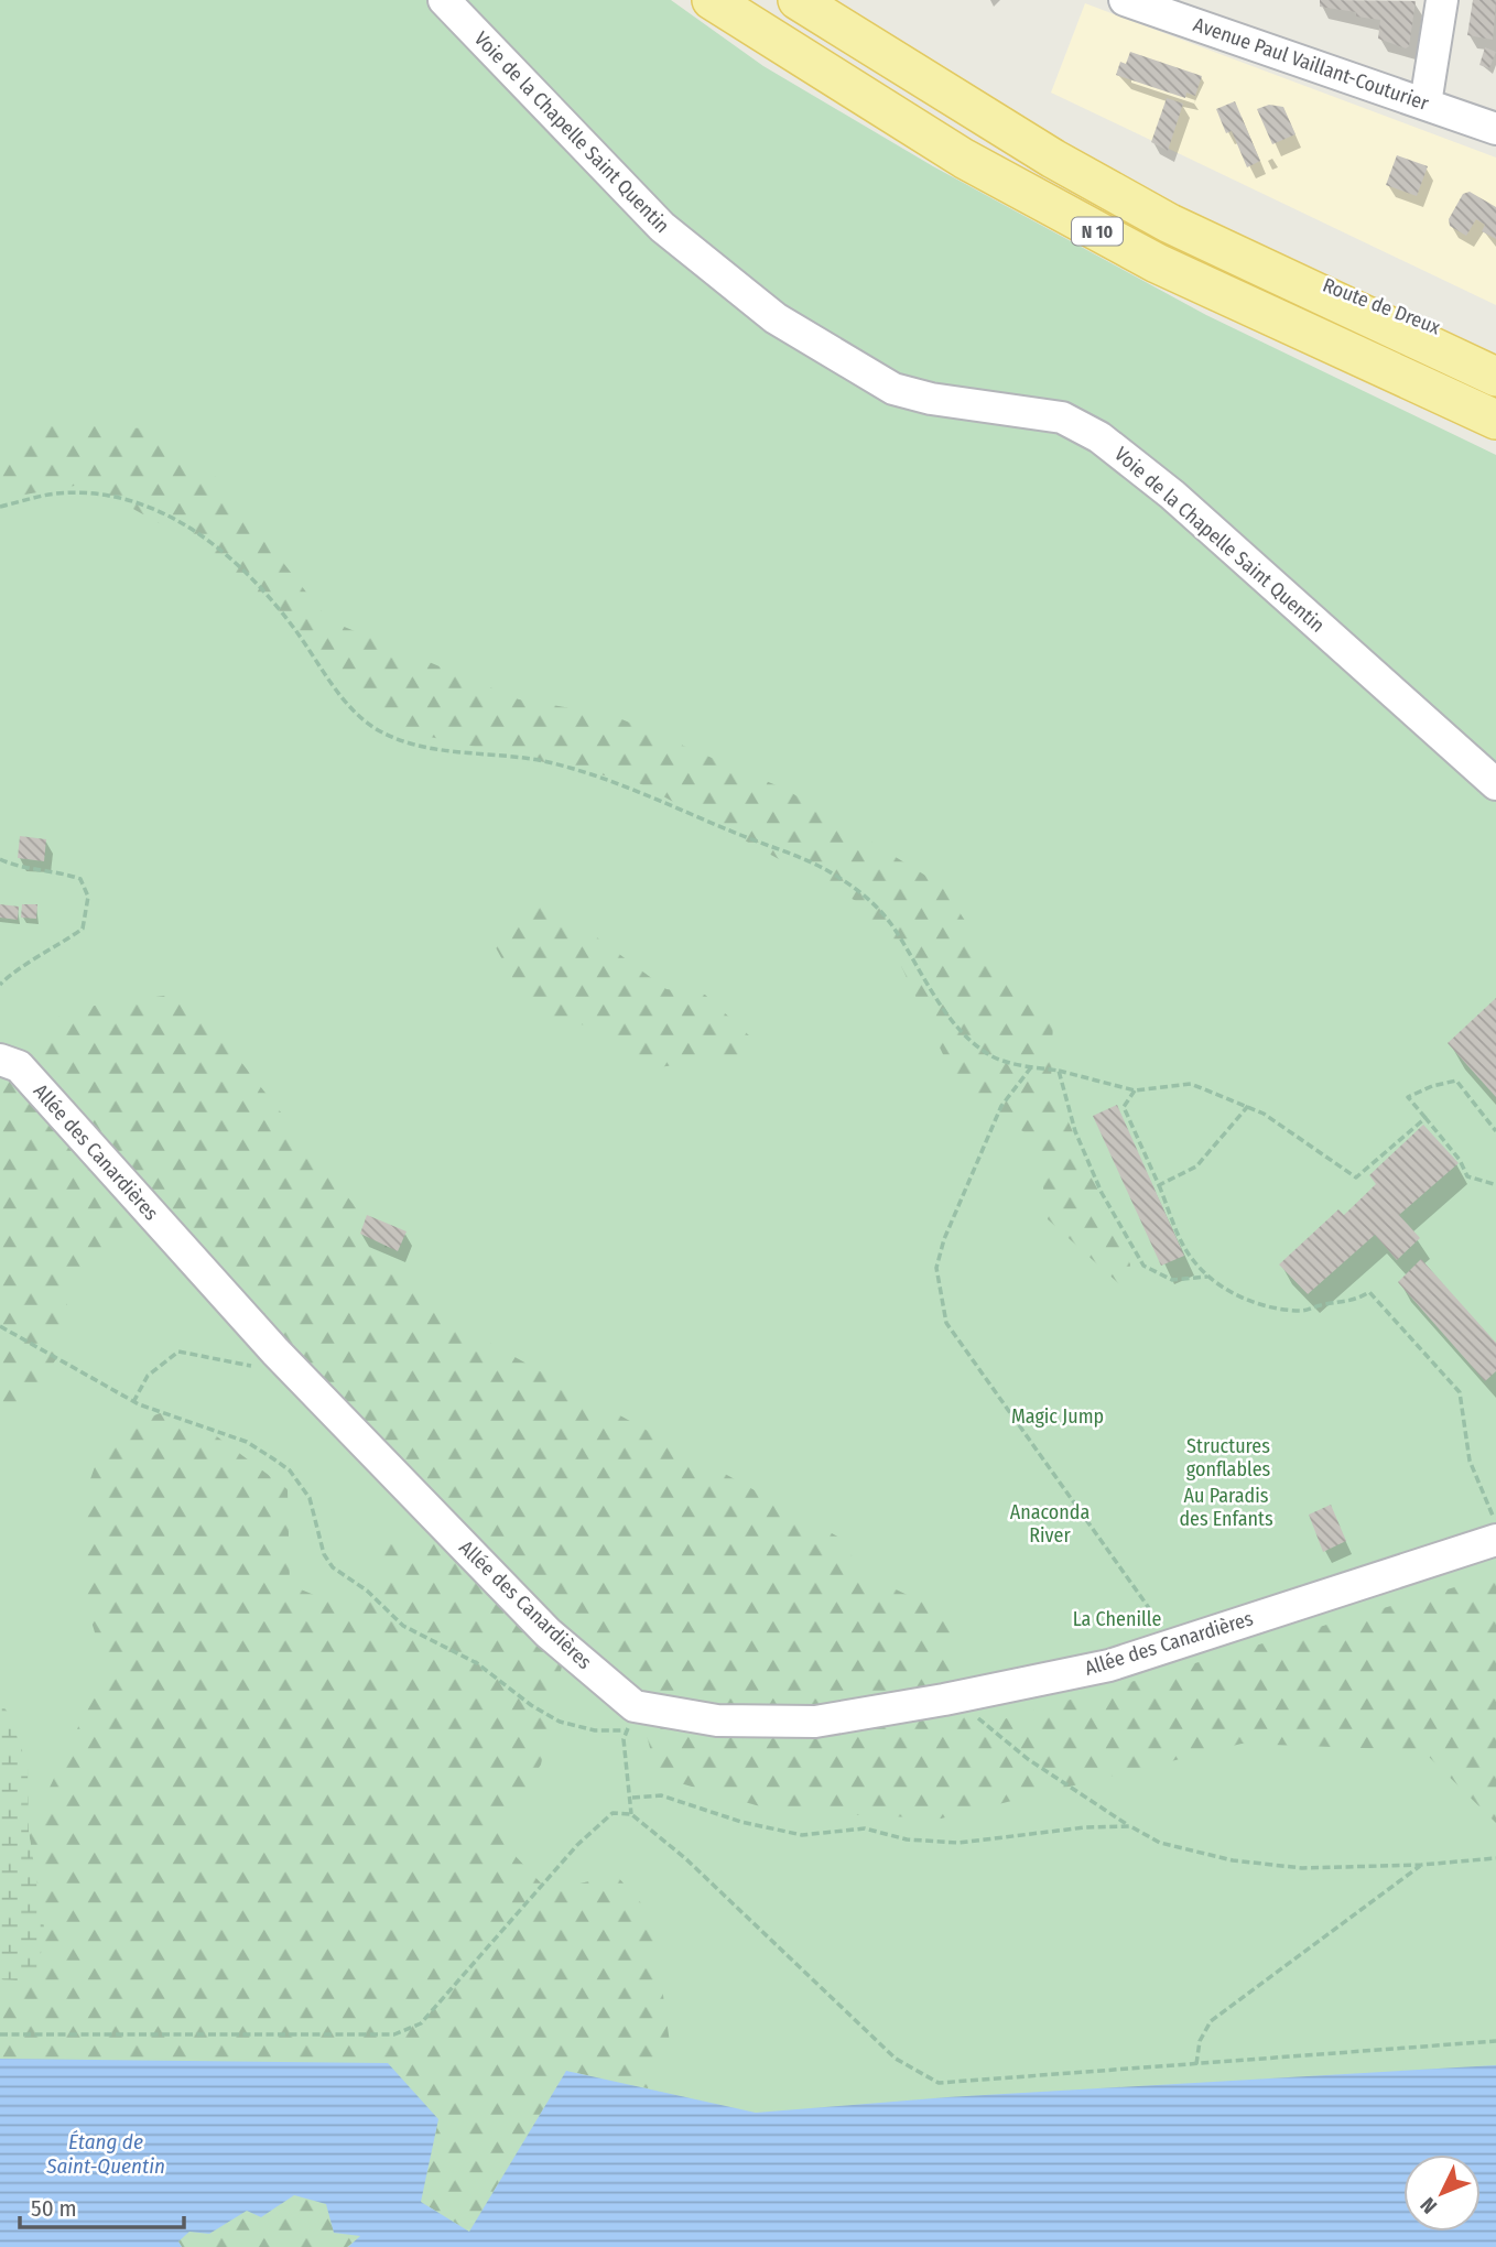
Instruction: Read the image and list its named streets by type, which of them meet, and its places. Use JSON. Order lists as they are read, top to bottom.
{
  "streets": {
    "main road": ["N 10", "Route de Dreux"],
    "street": ["Avenue Paul Vaillant-Couturier", "Voie de la Chapelle Saint Quentin", "Allée des Canardières"]
  },
  "crossings": [
    ["N 10", "Route de Dreux"]
  ],
  "water": ["Étang de Saint-Quentin"],
  "parks": [
    "Magic Jump",
    "Structures gonflables",
    "Au Paradis des Enfants",
    "Anaconda River",
    "La Chenille"
  ],
  "scale_bar": "50 m",
  "north": "bottom left"
}
